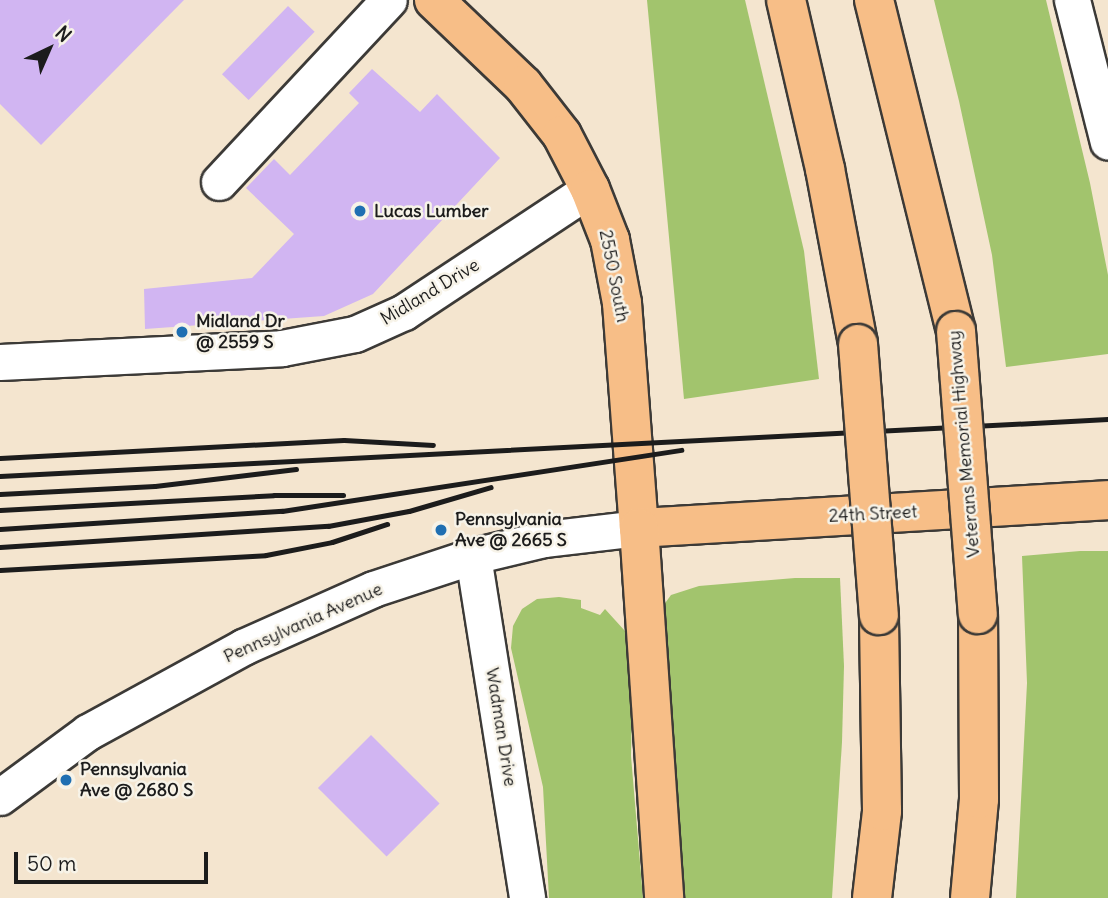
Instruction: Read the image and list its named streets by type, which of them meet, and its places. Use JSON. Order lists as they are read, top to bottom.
{
  "streets": {
    "main road": ["2550 South", "Veterans Memorial Highway", "24th Street"],
    "street": ["Midland Drive", "Pennsylvania Avenue", "Wadman Drive"]
  },
  "crossings": [
    ["2550 South", "Midland Drive"],
    ["2550 South", "24th Street"],
    ["2550 South", "Pennsylvania Avenue"],
    ["24th Street", "Pennsylvania Avenue"],
    ["Pennsylvania Avenue", "Wadman Drive"]
  ],
  "places": [
    "Lucas Lumber",
    "Midland Dr @ 2559 S",
    "Pennsylvania Ave @ 2665 S",
    "Pennsylvania Ave @ 2680 S"
  ],
  "scale_bar": "50 m",
  "north": "top right"
}
